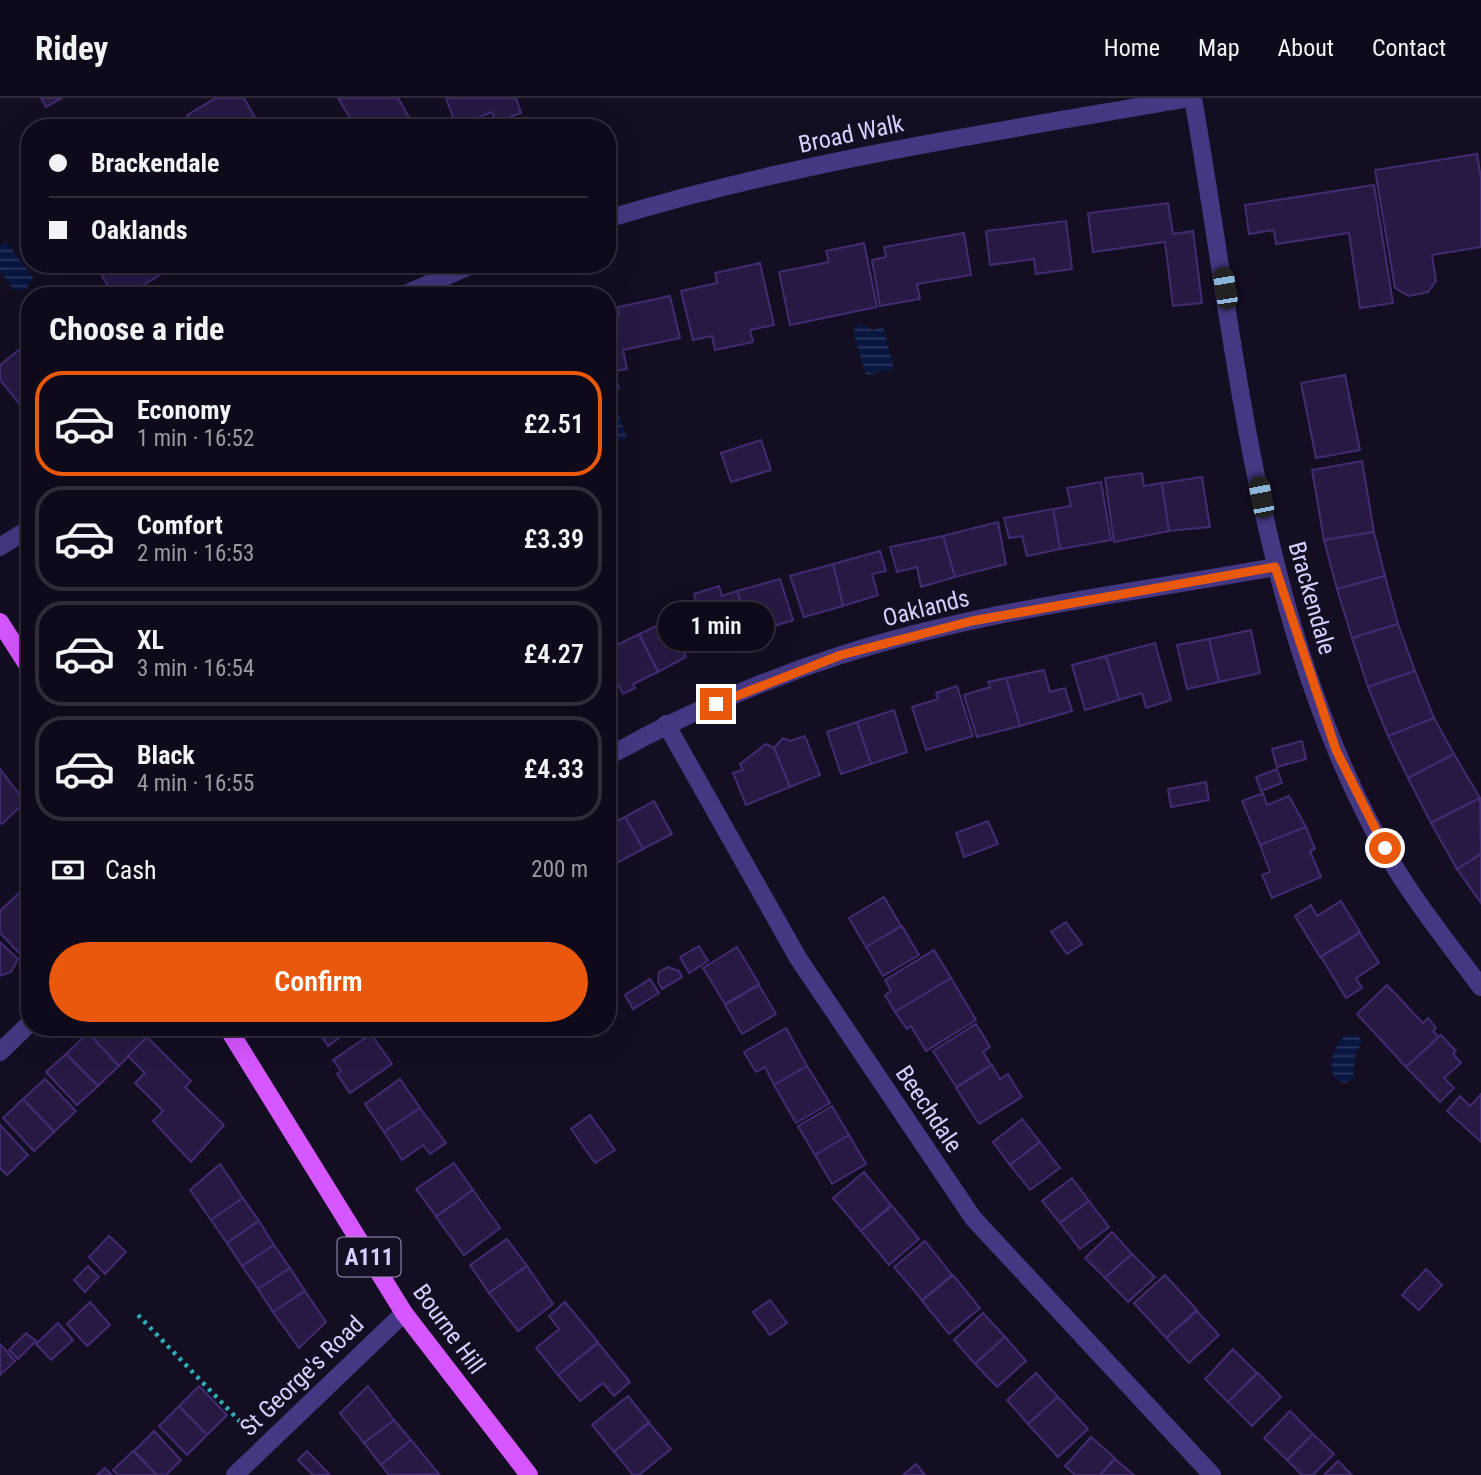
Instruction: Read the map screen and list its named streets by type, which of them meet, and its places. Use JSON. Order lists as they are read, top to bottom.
{
  "streets": {
    "main road": ["A111", "Bourne Hill"],
    "street": [
      "Broad Walk",
      "Brackendale",
      "Oaklands",
      "Beechdale",
      "St George's Road"
    ]
  },
  "crossings": [
    ["Broad Walk", "Brackendale"],
    ["Brackendale", "Oaklands"],
    ["Oaklands", "Beechdale"],
    ["Bourne Hill", "St George's Road"]
  ],
  "page": {
    "header": "Ridey",
    "nav": [
      "Home",
      "Map",
      "About",
      "Contact"
    ],
    "banner": ["Brackendale", "Oaklands"],
    "heading": "Choose a ride",
    "list": [
      {
        "name": "Economy",
        "note": "1 min · 16:52",
        "value": "£2.51"
      },
      {
        "name": "Comfort",
        "note": "2 min · 16:53",
        "value": "£3.39"
      },
      {
        "name": "XL",
        "note": "3 min · 16:54",
        "value": "£4.27"
      },
      {
        "name": "Black",
        "note": "4 min · 16:55",
        "value": "£4.33"
      }
    ],
    "bubble": "1 min",
    "pay": ["Cash", "200 m"],
    "buttons": "Confirm"
  }
}
